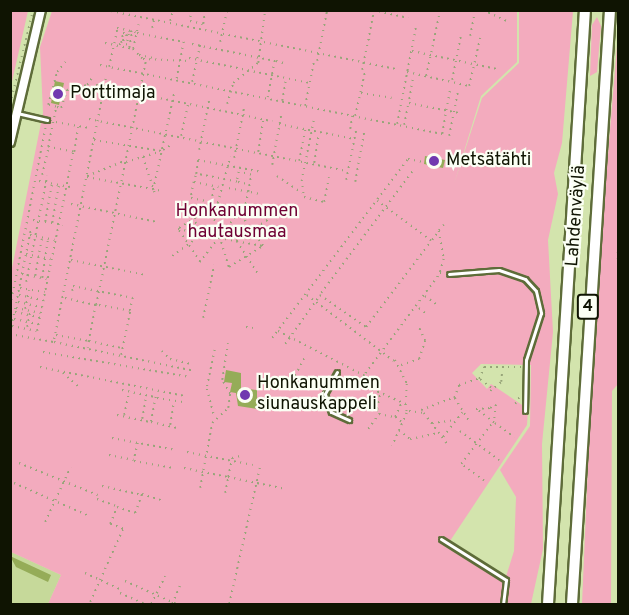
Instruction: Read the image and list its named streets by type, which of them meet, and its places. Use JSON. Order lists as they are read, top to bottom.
{
  "streets": {
    "highway": ["Lahdenväylä", "4"]
  },
  "parks": ["Honkanummen hautausmaa"],
  "places": ["Porttimaja", "Metsätähti", "Honkanummen siunauskappeli"]
}
